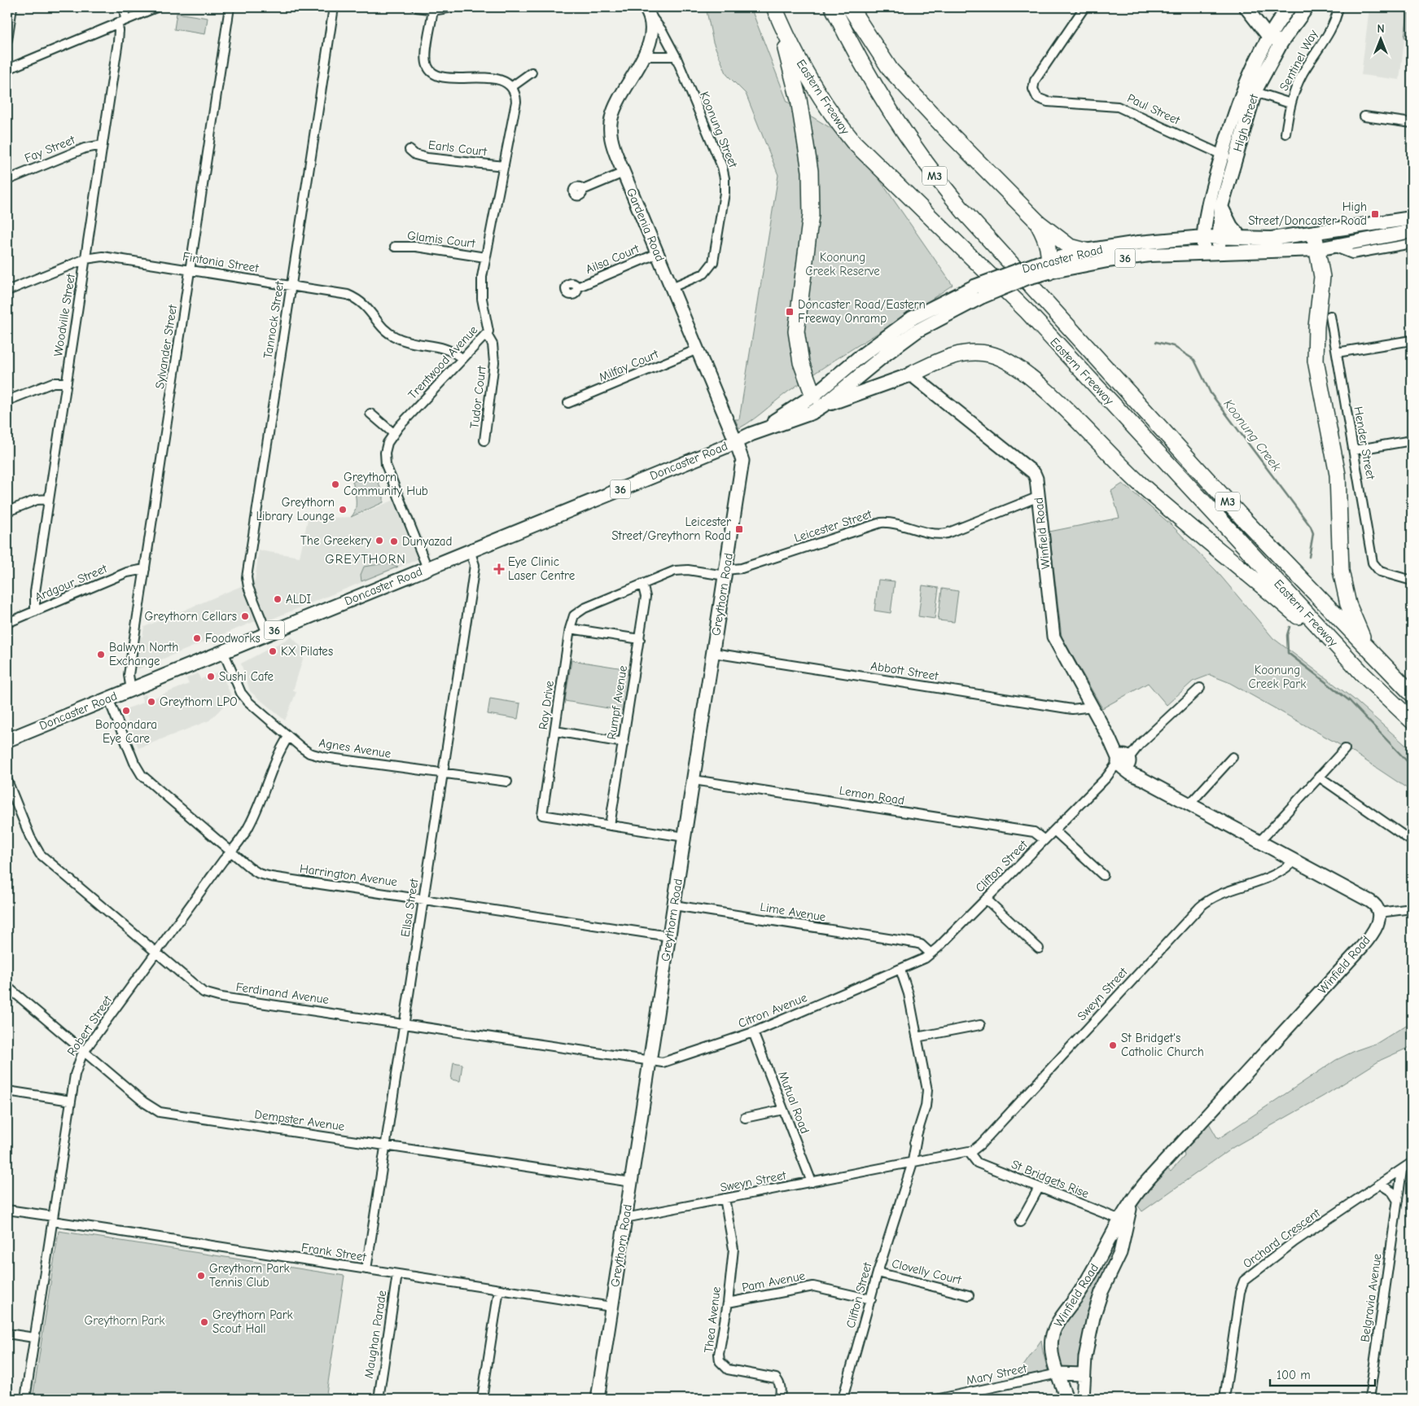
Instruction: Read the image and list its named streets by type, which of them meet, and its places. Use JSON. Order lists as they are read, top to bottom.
{
  "streets": {
    "highway": ["Eastern Freeway", "M3", "36"],
    "main road": ["High Street", "Doncaster Road"],
    "street": [
      "Sentinel Way",
      "Paul Street",
      "Koonung Street",
      "Earls Court",
      "Fay Street",
      "Gardenia Road",
      "Glamis Court",
      "Ailsa Court",
      "Fintonia Street",
      "Woodville Street",
      "Tannock Street",
      "Sylvander Street",
      "Trentwood Avenue",
      "Milfay Court",
      "Tudor Court",
      "Hender Street",
      "Leicester Street",
      "Winfield Road",
      "Ardgour Street",
      "Greythorn Road",
      "Abbott Street",
      "Rumpf Avenue",
      "Ray Drive",
      "Agnes Avenue",
      "Lemon Road",
      "Clifton Street",
      "Harrington Avenue",
      "Ellsa Street",
      "Lime Avenue",
      "Ferdinand Avenue",
      "Sweyn Street",
      "Citron Avenue",
      "Robert Street",
      "Mutual Road",
      "Dempster Avenue",
      "St Bridgets Rise",
      "Orchard Crescent",
      "Frank Street",
      "Clovelly Court",
      "Pam Avenue",
      "Belgravia Avenue",
      "Thea Avenue",
      "Maughan Parade",
      "Mary Street"
    ]
  },
  "crossings": [
    ["Sentinel Way", "High Street"],
    ["Eastern Freeway", "36"],
    ["Paul Street", "High Street"],
    ["High Street", "Doncaster Road"],
    ["Koonung Street", "Gardenia Road"],
    ["Earls Court", "Trentwood Avenue"],
    ["Fay Street", "Woodville Street"],
    ["Gardenia Road", "Ailsa Court"],
    ["Gardenia Road", "Doncaster Road"],
    ["Gardenia Road", "Milfay Court"],
    ["Gardenia Road", "Greythorn Road"],
    ["Glamis Court", "Trentwood Avenue"],
    ["36", "Doncaster Road"],
    ["36", "Winfield Road"],
    ["Doncaster Road", "Tannock Street"],
    ["Doncaster Road", "Sylvander Street"],
    ["Doncaster Road", "Trentwood Avenue"],
    ["Doncaster Road", "Winfield Road"],
    ["Doncaster Road", "Greythorn Road"],
    ["Doncaster Road", "Agnes Avenue"],
    ["Doncaster Road", "Harrington Avenue"],
    ["Doncaster Road", "Ellsa Street"],
    ["Fintonia Street", "Woodville Street"],
    ["Fintonia Street", "Tannock Street"],
    ["Fintonia Street", "Sylvander Street"],
    ["Fintonia Street", "Trentwood Avenue"],
    ["Woodville Street", "Ardgour Street"],
    ["Sylvander Street", "Ardgour Street"],
    ["Trentwood Avenue", "Tudor Court"],
    ["Leicester Street", "Winfield Road"],
    ["Leicester Street", "Greythorn Road"],
    ["Leicester Street", "Ray Drive"],
    ["Winfield Road", "Abbott Street"],
    ["Winfield Road", "Clifton Street"],
    ["Winfield Road", "Sweyn Street"],
    ["Winfield Road", "St Bridgets Rise"],
    ["Winfield Road", "Mary Street"],
    ["Greythorn Road", "Abbott Street"],
    ["Greythorn Road", "Ray Drive"],
    ["Greythorn Road", "Lemon Road"],
    ["Greythorn Road", "Harrington Avenue"],
    ["Greythorn Road", "Lime Avenue"],
    ["Greythorn Road", "Ferdinand Avenue"],
    ["Greythorn Road", "Sweyn Street"],
    ["Greythorn Road", "Citron Avenue"],
    ["Greythorn Road", "Dempster Avenue"],
    ["Greythorn Road", "Frank Street"],
    ["Rumpf Avenue", "Ray Drive"],
    ["Agnes Avenue", "Ellsa Street"],
    ["Agnes Avenue", "Robert Street"],
    ["Lemon Road", "Clifton Street"],
    ["Clifton Street", "Lime Avenue"],
    ["Clifton Street", "Sweyn Street"],
    ["Clifton Street", "Citron Avenue"],
    ["Clifton Street", "Clovelly Court"],
    ["Clifton Street", "Pam Avenue"],
    ["Harrington Avenue", "Ellsa Street"],
    ["Harrington Avenue", "Robert Street"],
    ["Ellsa Street", "Ferdinand Avenue"],
    ["Ellsa Street", "Dempster Avenue"],
    ["Ellsa Street", "Frank Street"],
    ["Ferdinand Avenue", "Citron Avenue"],
    ["Ferdinand Avenue", "Robert Street"],
    ["Sweyn Street", "Mutual Road"],
    ["Sweyn Street", "St Bridgets Rise"],
    ["Sweyn Street", "Thea Avenue"],
    ["Citron Avenue", "Mutual Road"],
    ["Robert Street", "Dempster Avenue"],
    ["Robert Street", "Frank Street"],
    ["Orchard Crescent", "Belgravia Avenue"],
    ["Frank Street", "Maughan Parade"],
    ["Pam Avenue", "Thea Avenue"]
  ],
  "districts": ["GREYTHORN"],
  "water": ["Koonung Creek"],
  "parks": ["Koonung Creek Reserve", "Koonung Creek Park", "Greythorn Park"],
  "places": {
    "transit": ["High Street/Doncaster Road", "Doncaster Road/Eastern Freeway Onramp", "Leicester Street/Greythorn Road"],
    "other": [
      "Greythorn Community Hub",
      "Greythorn Library Lounge",
      "The Greekery",
      "Dunyazad",
      "ALDI",
      "Greythorn Cellars",
      "Foodworks",
      "KX Pilates",
      "Balwyn North Exchange",
      "Sushi Cafe",
      "Greythorn LPO",
      "Boroondara Eye Care",
      "St Bridget's Catholic Church",
      "Greythorn Park Tennis Club",
      "Greythorn Park Scout Hall"
    ],
    "health": ["Eye Clinic Laser Centre"]
  },
  "scale_bar": "100 m",
  "north": "top"
}
